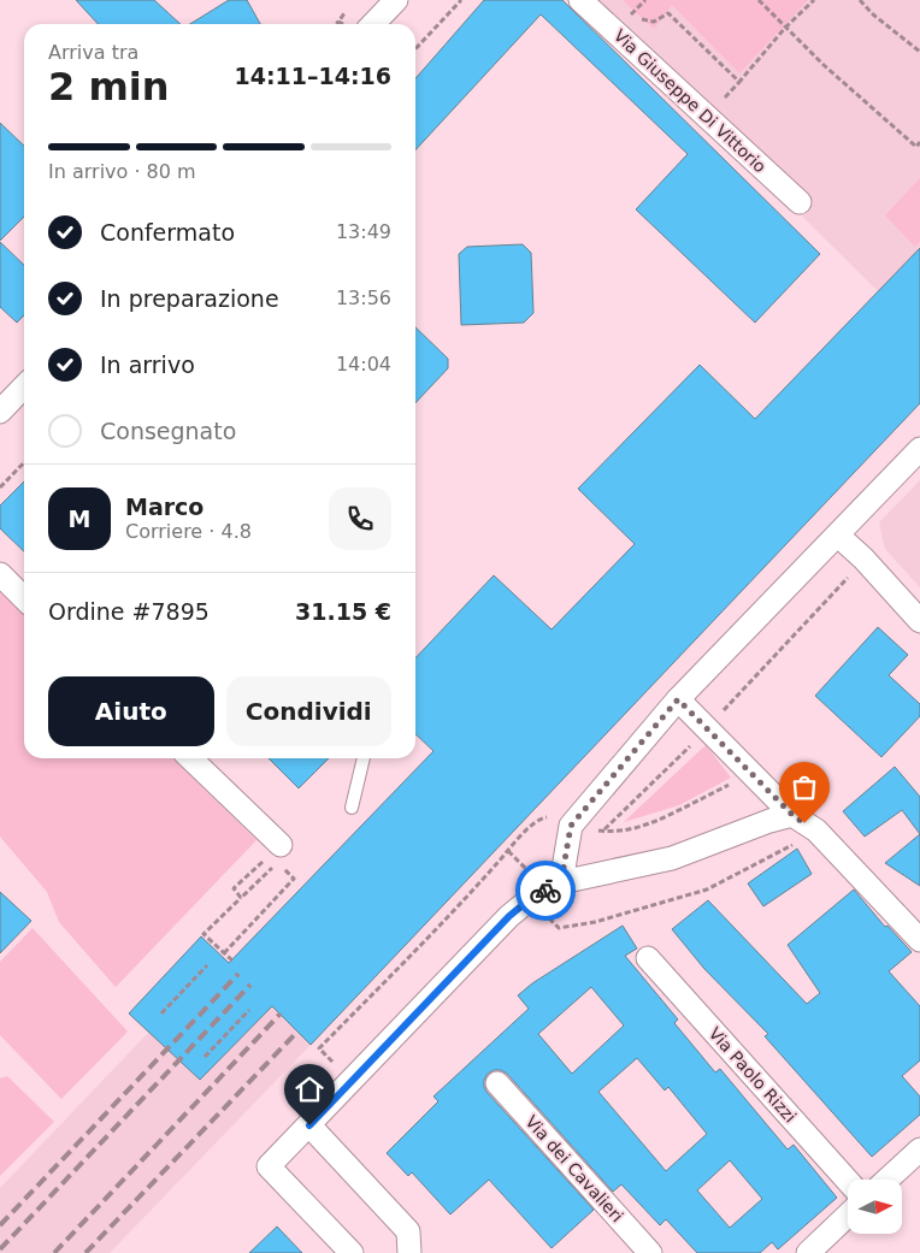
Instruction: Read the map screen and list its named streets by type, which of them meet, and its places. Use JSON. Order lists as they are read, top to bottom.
{
  "streets": {
    "street": ["Via Giuseppe Di Vittorio", "Via Paolo Rizzi", "Via dei Cavalieri"]
  },
  "north": "right",
  "page": {
    "heading": ["2 min", "Arriva tra", "14:11–14:16"],
    "panel": [
      "Marco",
      "Corriere · 4.8",
      "Ordine #7895",
      "31.15 €"
    ],
    "bar": "In arrivo · 80 m",
    "list": [
      ["Confermato", "13:49"],
      ["In preparazione", "13:56"],
      ["In arrivo", "14:04"],
      "Consegnato"
    ],
    "round": "M",
    "buttons": ["Aiuto", "Condividi"]
  }
}
